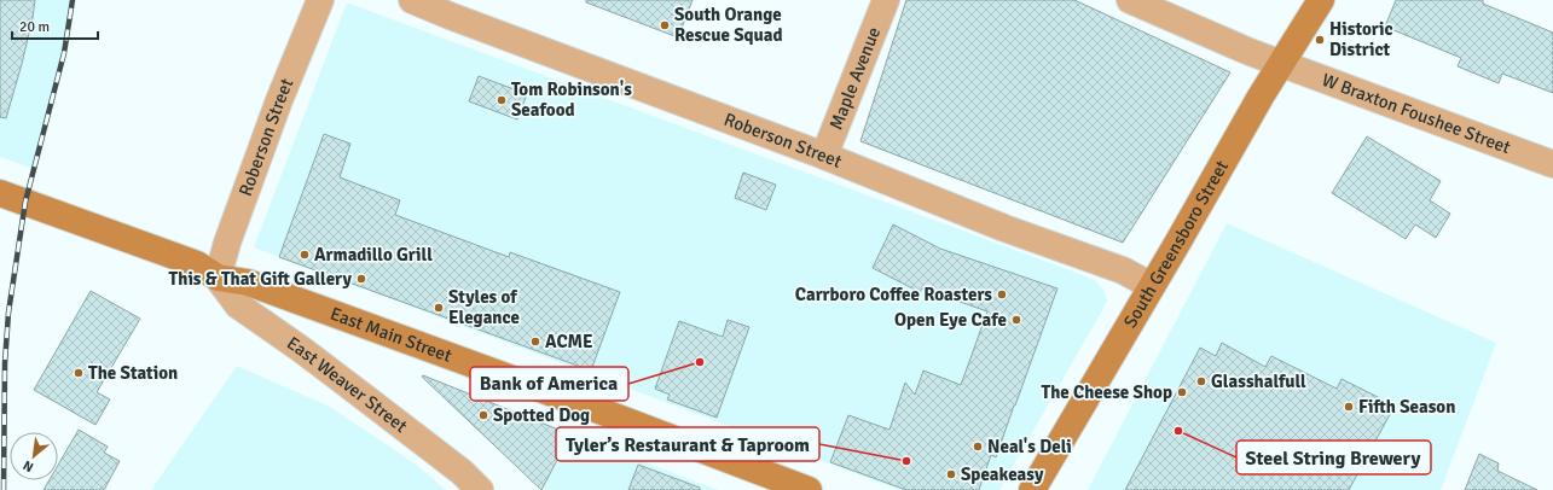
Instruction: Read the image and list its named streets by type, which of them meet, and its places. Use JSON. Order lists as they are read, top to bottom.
{
  "streets": {
    "main road": ["South Greensboro Street", "East Main Street"],
    "street": [
      "Maple Avenue",
      "W Braxton Foushee Street",
      "Roberson Street",
      "East Weaver Street"
    ]
  },
  "crossings": [
    ["Maple Avenue", "Roberson Street"],
    ["W Braxton Foushee Street", "South Greensboro Street"],
    ["Roberson Street", "South Greensboro Street"],
    ["Roberson Street", "East Main Street"],
    ["Roberson Street", "East Weaver Street"],
    ["East Main Street", "East Weaver Street"]
  ],
  "places": [
    "South Orange Rescue Squad",
    "Historic District",
    "Tom Robinson's Seafood",
    "Armadillo Grill",
    "This & That Gift Gallery",
    "Carrboro Coffee Roasters",
    "Styles of Elegance",
    "Open Eye Cafe",
    "ACME",
    "Bank of America",
    "The Station",
    "Glasshalfull",
    "The Cheese Shop",
    "Fifth Season",
    "Spotted Dog",
    "Steel String Brewery",
    "Neal's Deli",
    "Tyler’s Restaurant & Taproom",
    "Speakeasy"
  ],
  "scale_bar": "20 m",
  "north": "bottom left"
}
